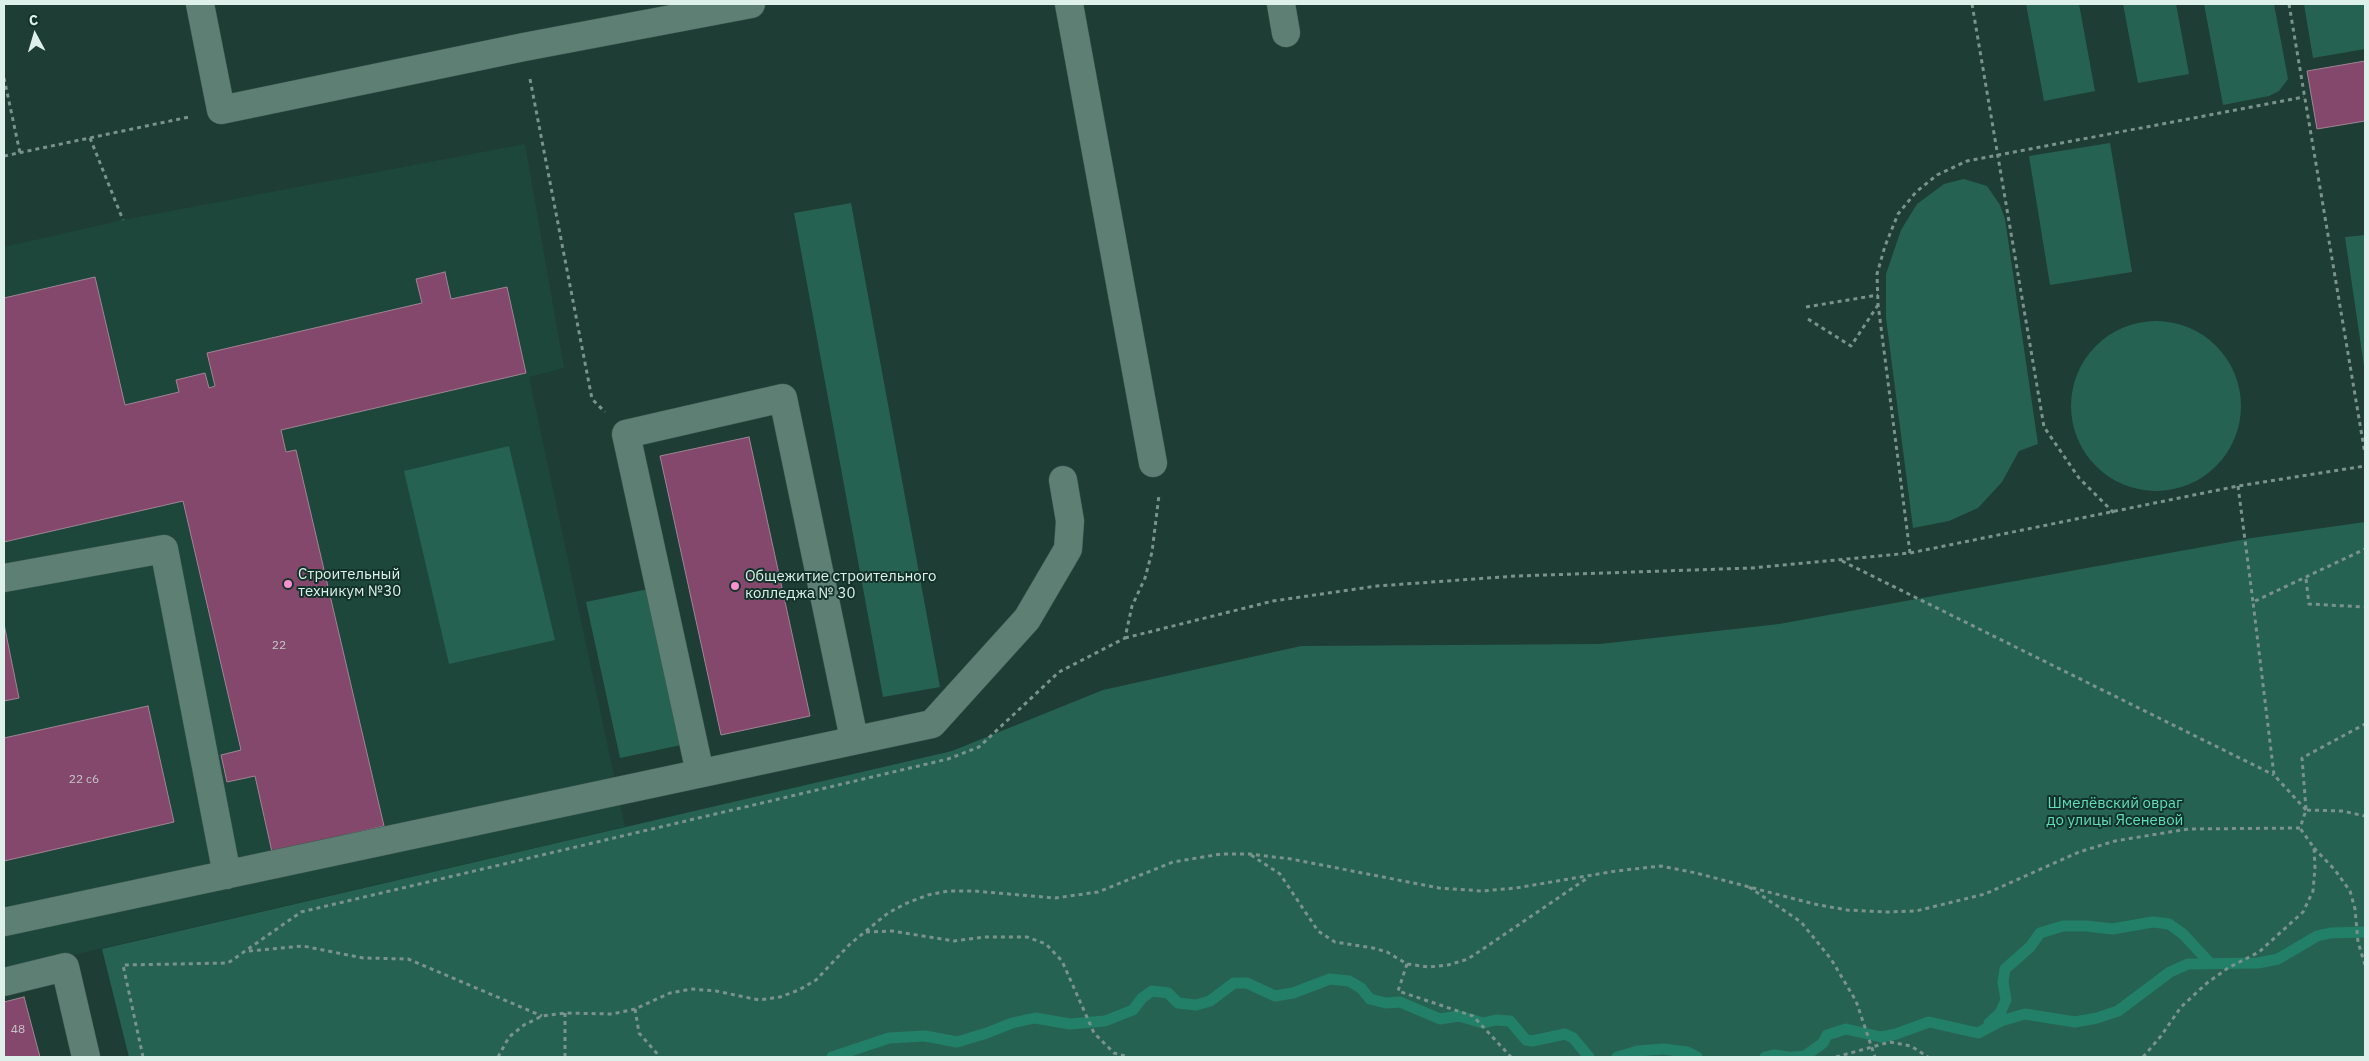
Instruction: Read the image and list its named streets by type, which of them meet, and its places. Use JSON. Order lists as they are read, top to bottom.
{
  "parks": ["Шмелёвский овраг до улицы Ясеневой"],
  "places": ["Строительный техникум №30", "Общежитие строительного колледжа № 30"],
  "house_numbers": ["22", "22 с6", "48"],
  "north": "top"
}
